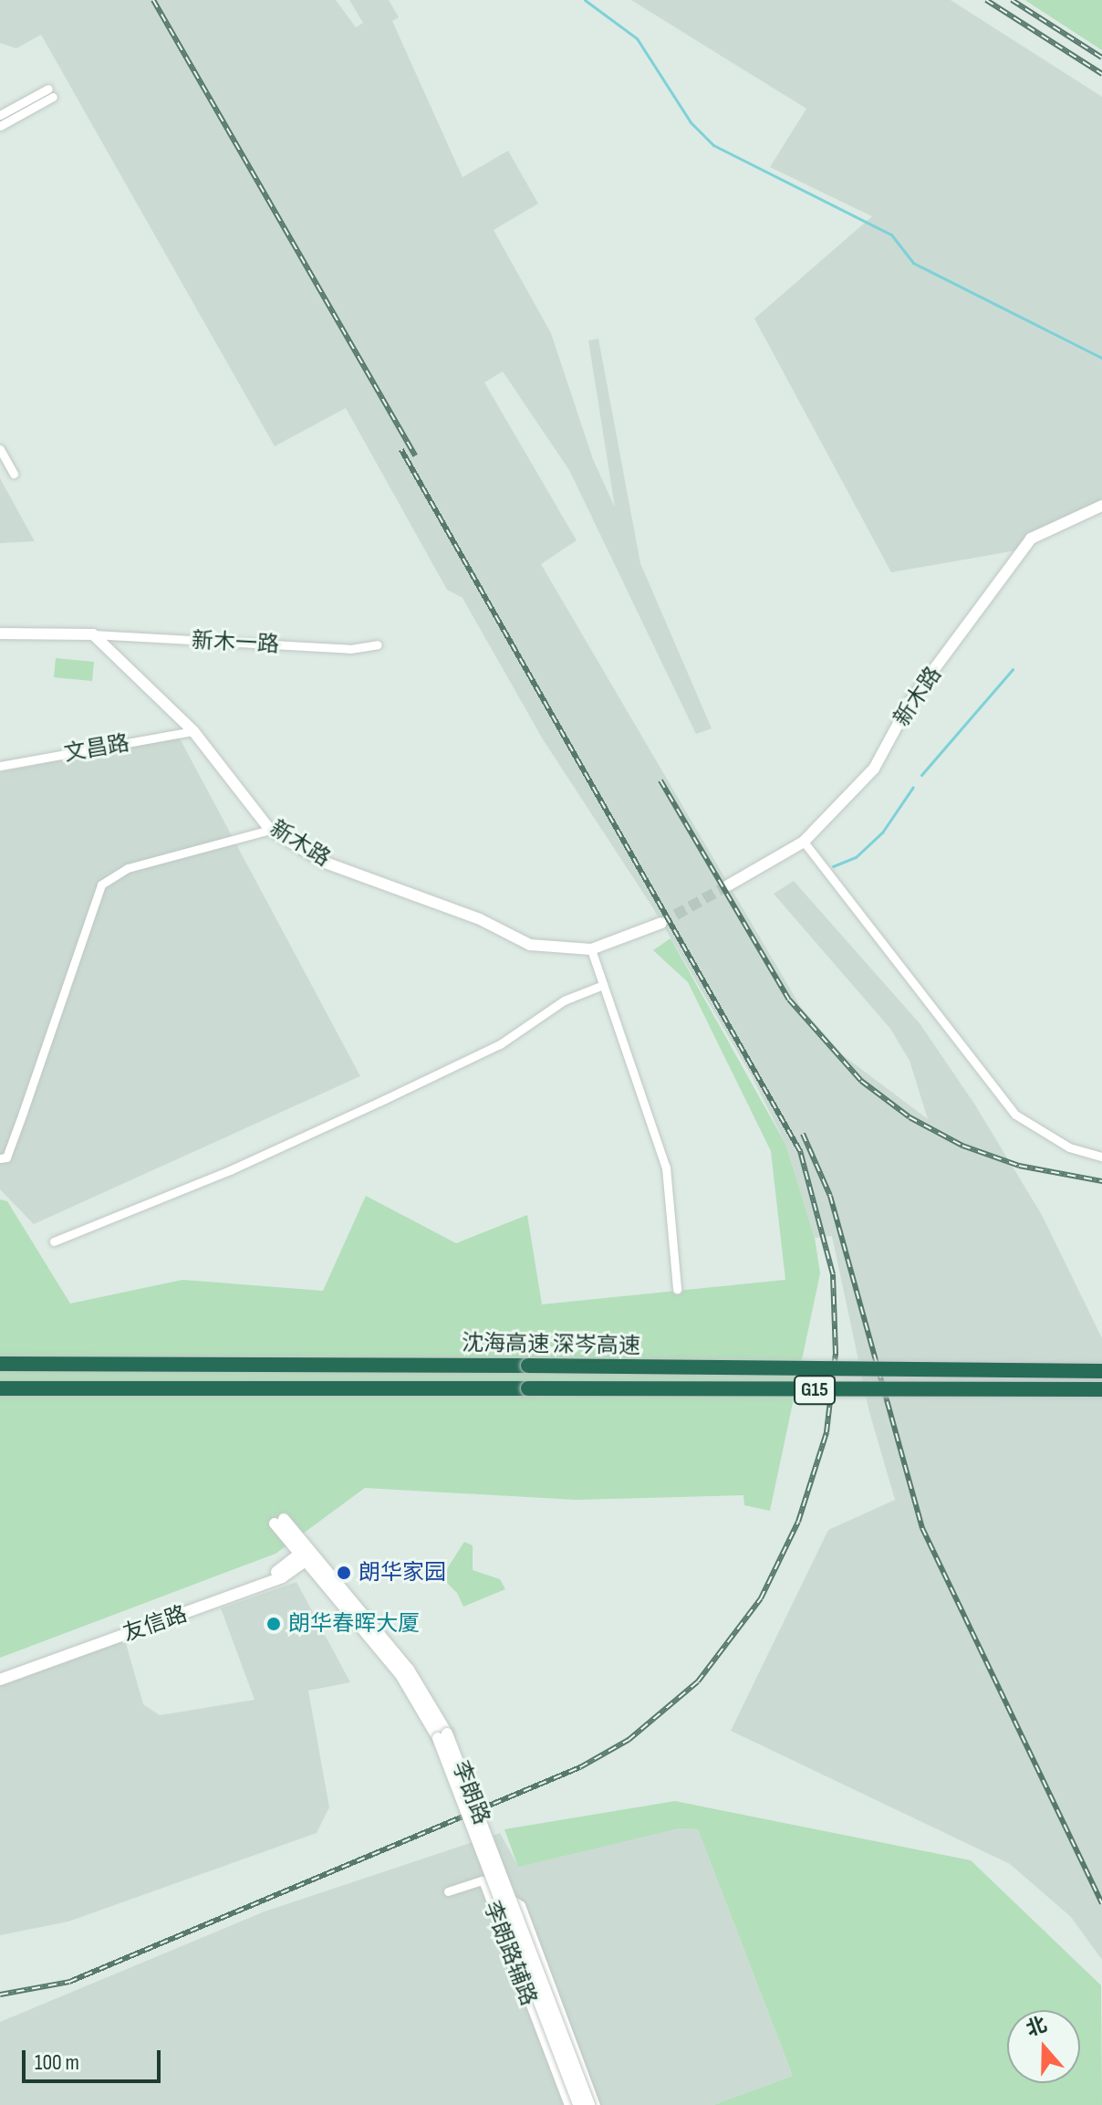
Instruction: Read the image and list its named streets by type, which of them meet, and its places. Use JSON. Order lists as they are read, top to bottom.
{
  "streets": {
    "highway": ["沈海高速 深岑高速", "G15"],
    "street": [
      "新木一路",
      "新木路",
      "文昌路",
      "友信路",
      "李朗路",
      "李朗路辅路"
    ]
  },
  "crossings": [
    ["新木一路", "新木路"],
    ["新木路", "文昌路"],
    ["友信路", "李朗路"]
  ],
  "places": ["朗华家园", "朗华春晖大厦"],
  "scale_bar": "100 m",
  "north": "top"
}
